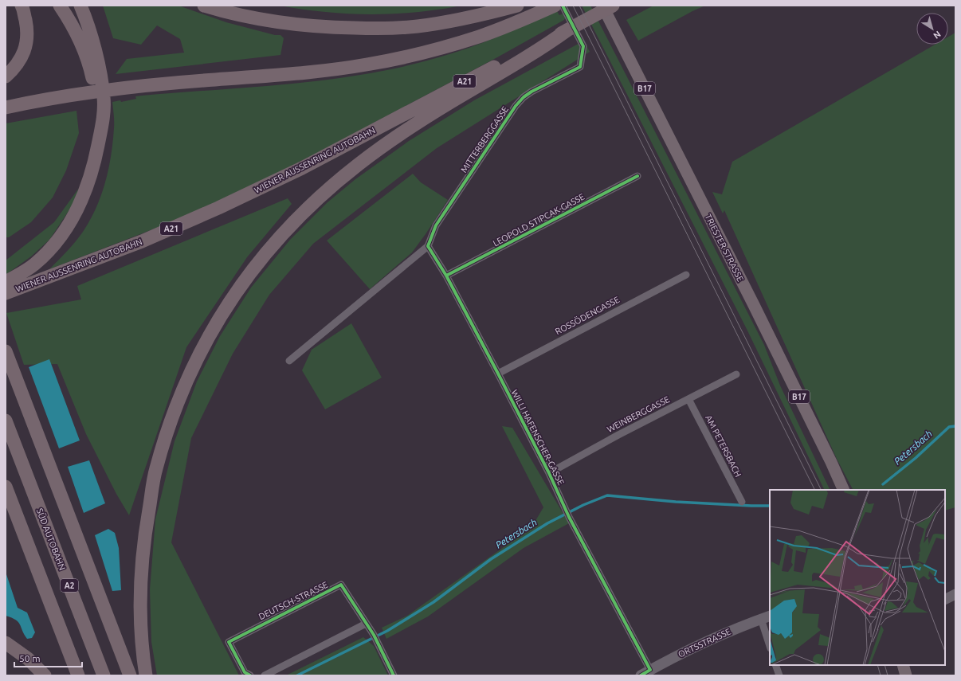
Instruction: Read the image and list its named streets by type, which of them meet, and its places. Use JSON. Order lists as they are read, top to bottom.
{
  "streets": {
    "highway": [
      "A21",
      "WIENER AUSSENRING AUTOBAHN",
      "SÜD AUTOBAHN",
      "A2"
    ],
    "main road": ["B17", "TRIESTER STRASSE", "ORTSSTRASSE"],
    "street": [
      "MITTERBERGGASSE",
      "LEOPOLD STIPCAK-GASSE",
      "ROSSÖDENGASSE",
      "WEINBERGGASSE",
      "WILLI HAFENSCHER-GASSE",
      "AM PETERSBACH",
      "DEUTSCH-STRASSE"
    ]
  },
  "crossings": [
    ["MITTERBERGGASSE", "WILLI HAFENSCHER-GASSE"],
    ["LEOPOLD STIPCAK-GASSE", "WILLI HAFENSCHER-GASSE"],
    ["ROSSÖDENGASSE", "WILLI HAFENSCHER-GASSE"],
    ["WEINBERGGASSE", "WILLI HAFENSCHER-GASSE"],
    ["WEINBERGGASSE", "AM PETERSBACH"],
    ["WILLI HAFENSCHER-GASSE", "ORTSSTRASSE"]
  ],
  "water": ["Petersbach"],
  "scale_bar": "50 m",
  "north": "bottom right"
}
